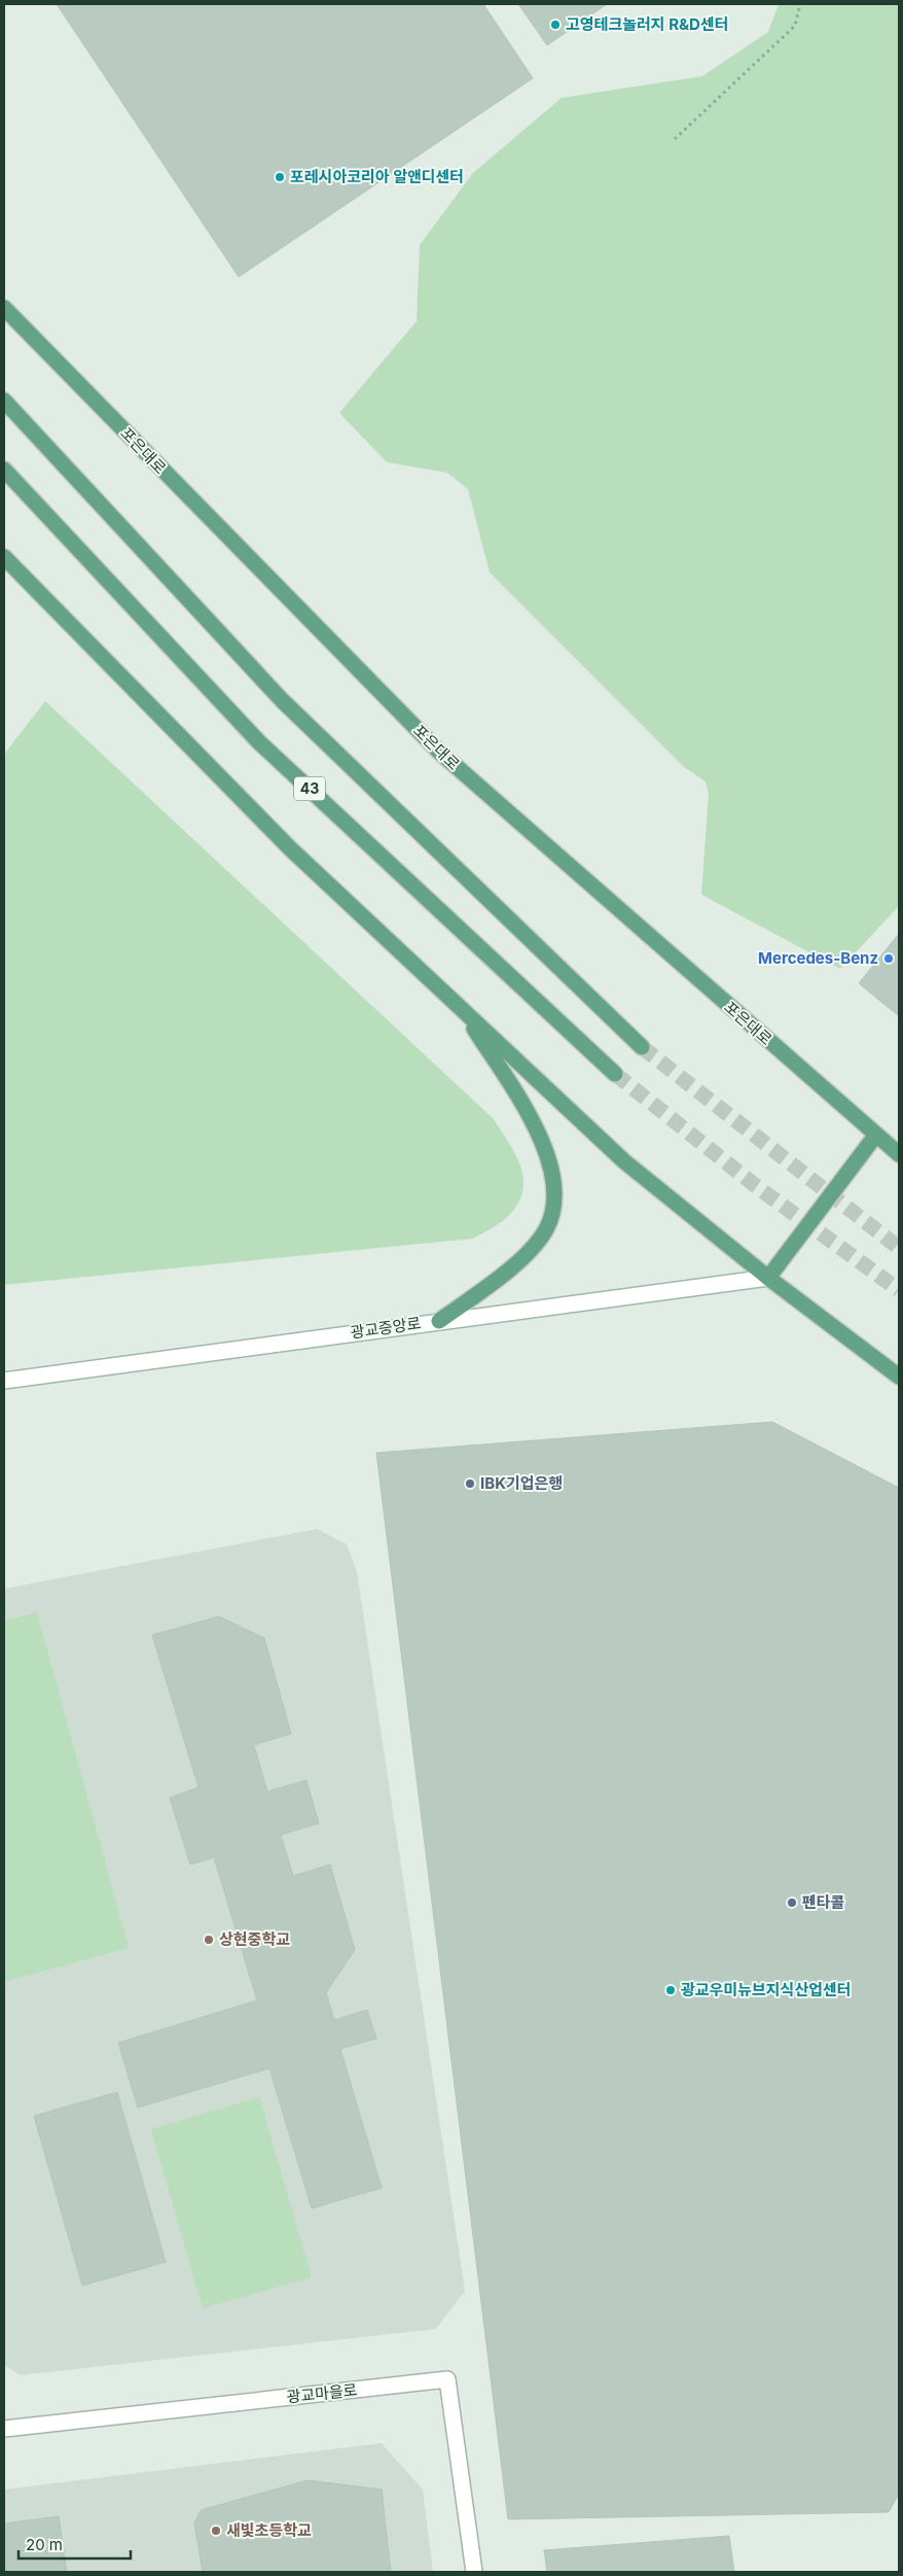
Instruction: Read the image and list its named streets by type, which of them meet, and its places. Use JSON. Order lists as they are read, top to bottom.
{
  "streets": {
    "main road": [
      "포은대로",
      "43",
      "광교중앙로",
      "광교마을로"
    ]
  },
  "places": [
    "고영테크놀러지 R&D센터",
    "포레시아코리아 알앤디센터",
    "Mercedes-Benz",
    "IBK기업은행",
    "펜타콜",
    "상현중학교",
    "광교우미뉴브지식산업센터",
    "새빛초등학교"
  ],
  "scale_bar": "20 m"
}
